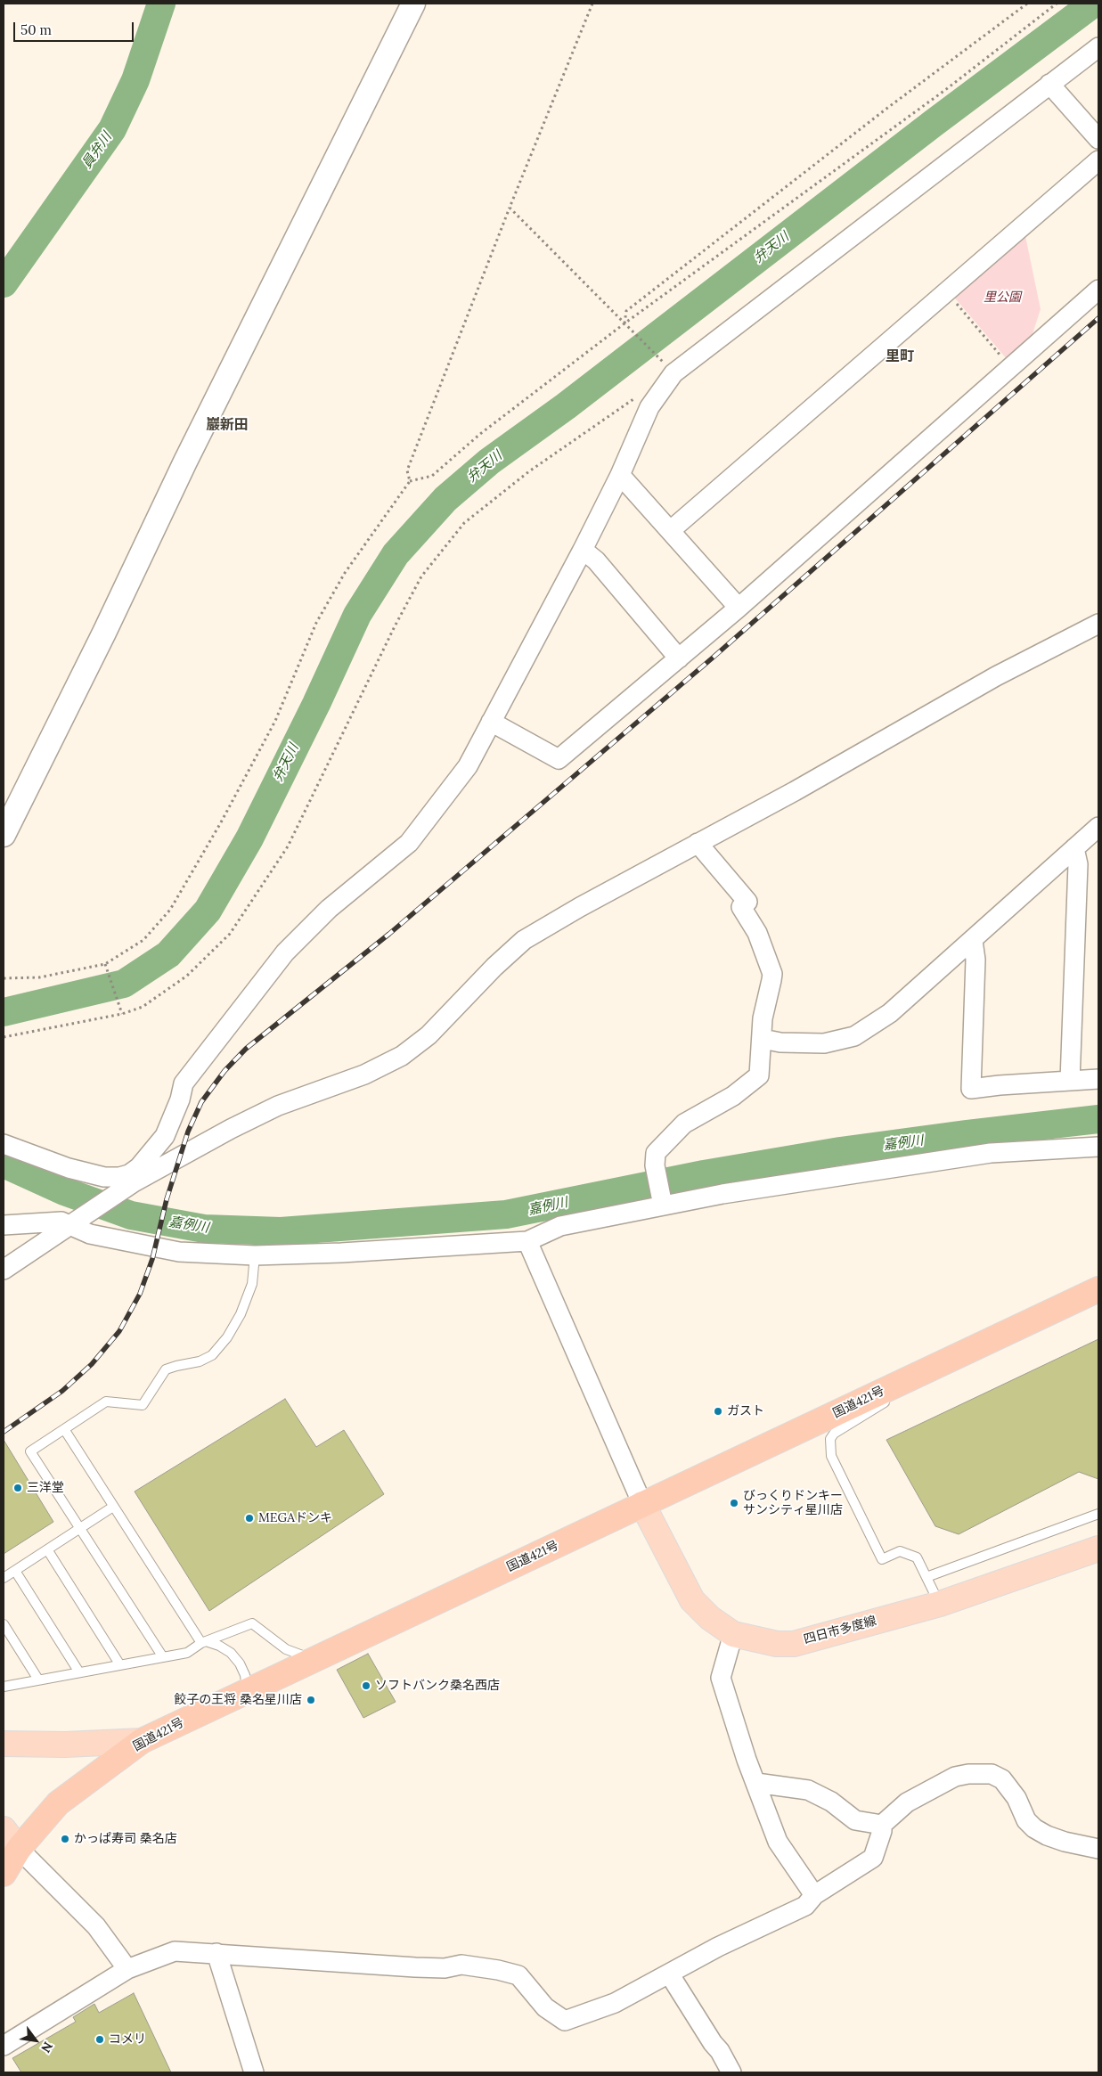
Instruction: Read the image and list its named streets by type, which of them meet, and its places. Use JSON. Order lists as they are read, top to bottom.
{
  "streets": {
    "highway": ["国道421号"],
    "main road": ["四日市多度線"]
  },
  "crossings": [
    ["国道421号", "四日市多度線"]
  ],
  "districts": ["里町", "巖新田"],
  "water": ["員弁川", "弁天川", "嘉例川"],
  "parks": ["里公園"],
  "places": [
    "ガスト",
    "三洋堂",
    "びっくりドンキー サンシティ星川店",
    "MEGAドンキ",
    "ソフトバンク桑名西店",
    "餃子の王将 桑名星川店",
    "かっぱ寿司 桑名店",
    "コメリ"
  ],
  "scale_bar": "50 m",
  "north": "bottom right"
}
